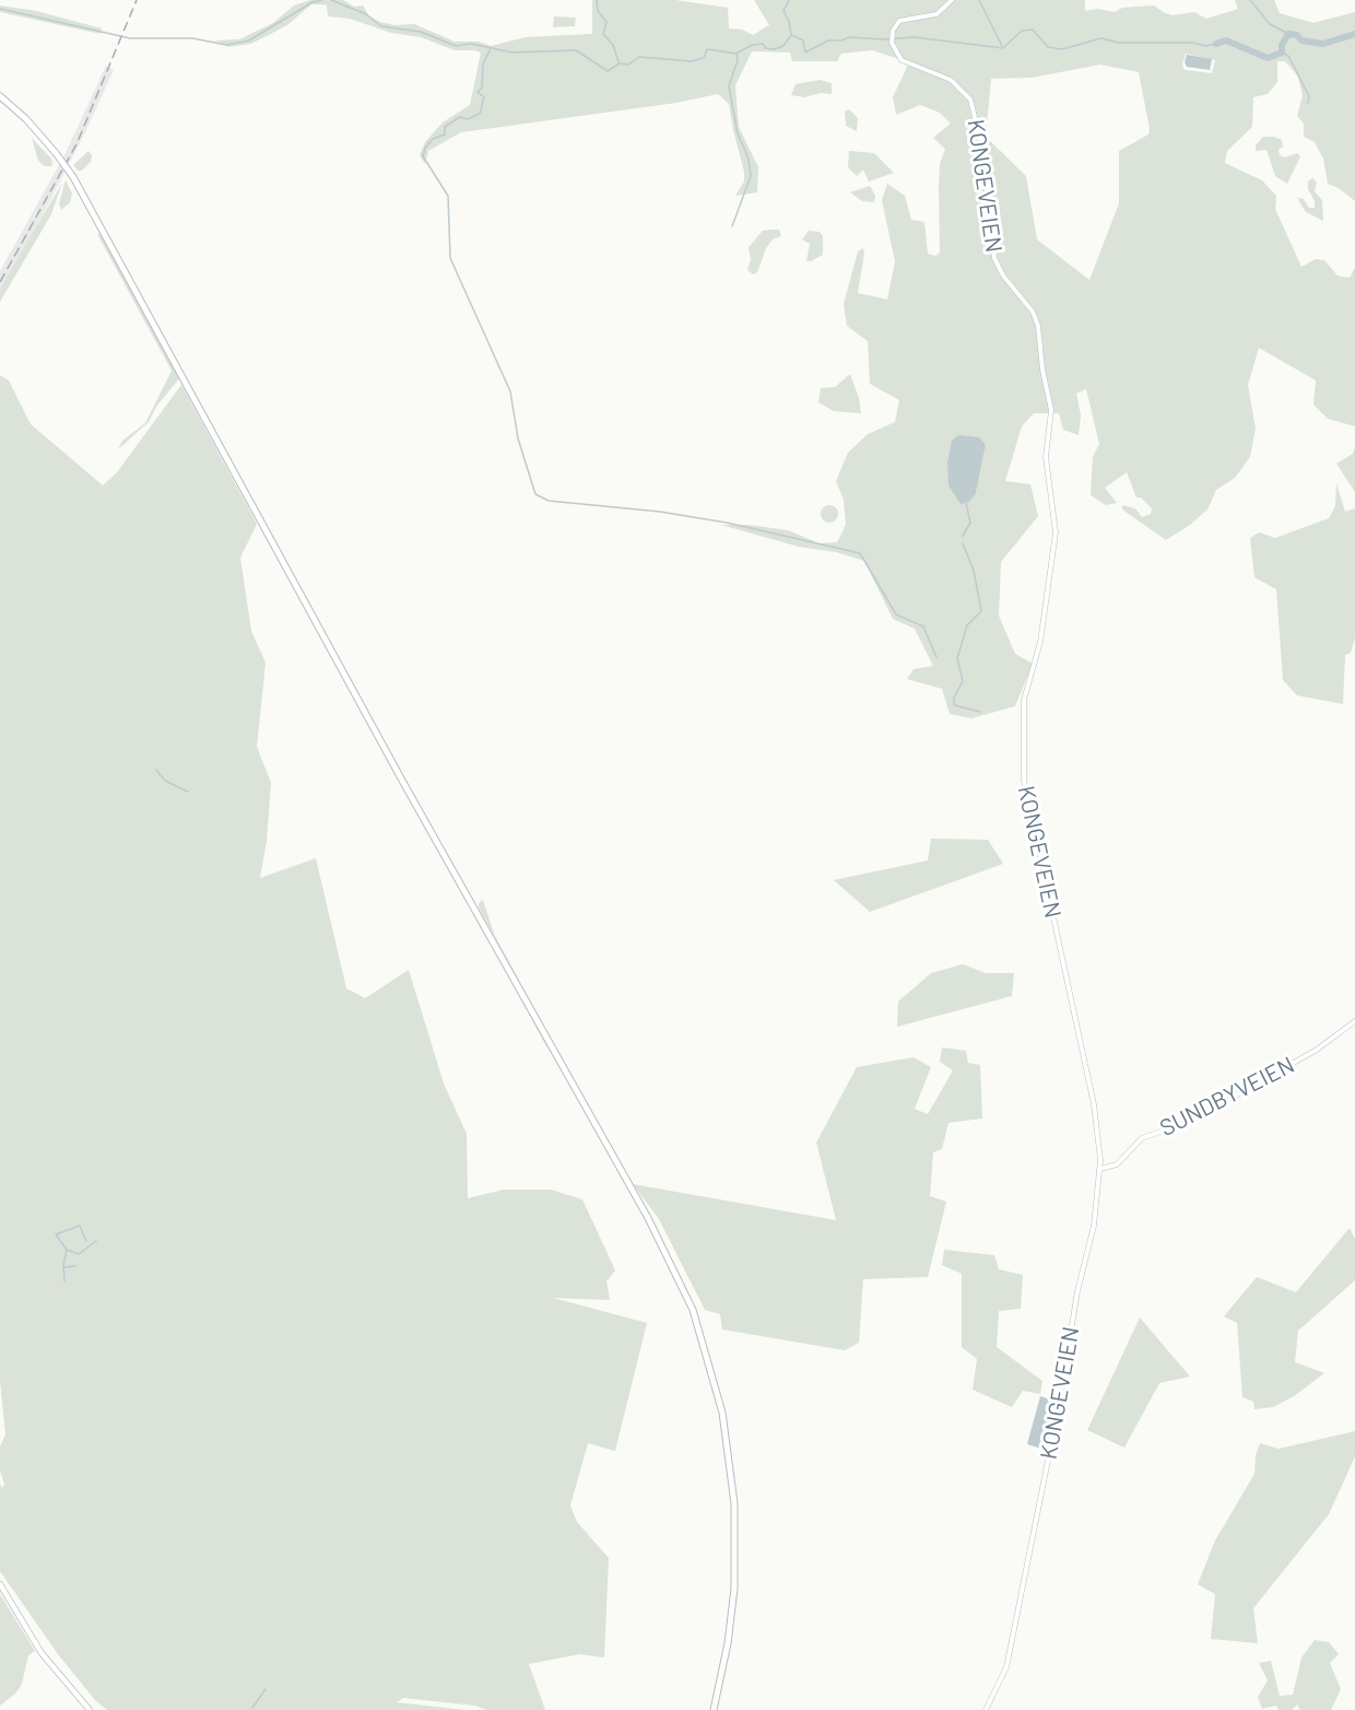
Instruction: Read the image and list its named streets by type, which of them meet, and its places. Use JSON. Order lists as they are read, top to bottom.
{
  "streets": {
    "main road": ["KONGEVEIEN", "SUNDBYVEIEN"]
  },
  "crossings": [
    ["KONGEVEIEN", "SUNDBYVEIEN"]
  ]
}
